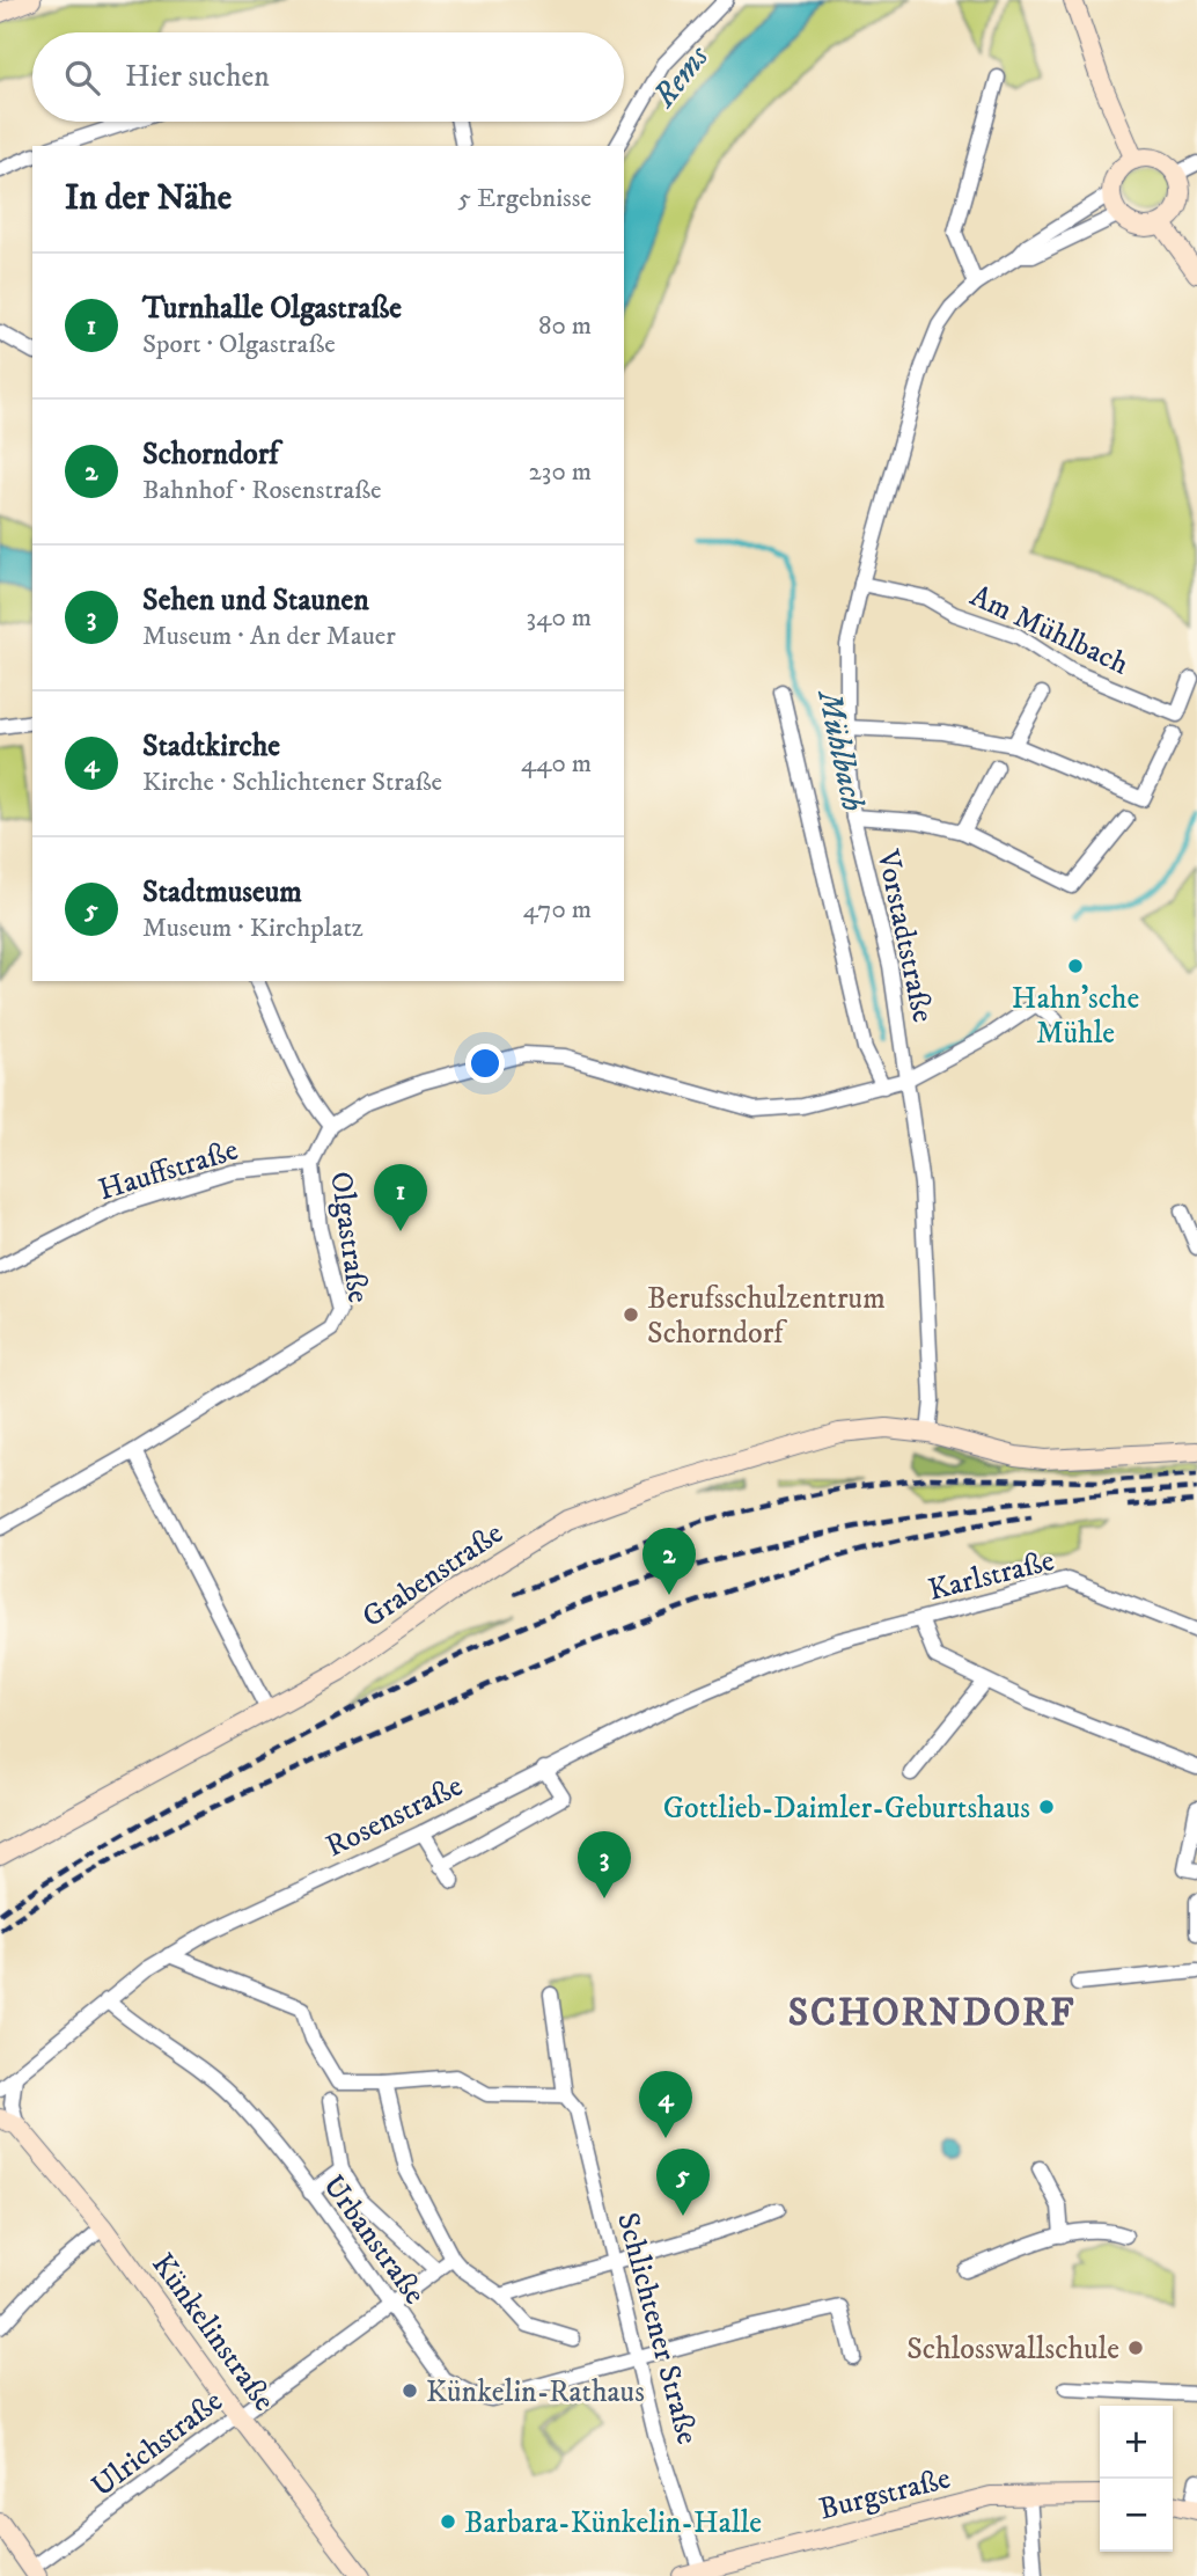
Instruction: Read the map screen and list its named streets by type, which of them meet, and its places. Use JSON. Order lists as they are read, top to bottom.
{
  "streets": {
    "main road": ["Grabenstraße", "Künkelinstraße", "Burgstraße"],
    "street": [
      "Am Mühlbach",
      "Vorstadtstraße",
      "Hauffstraße",
      "Olgastraße",
      "Karlstraße",
      "Rosenstraße",
      "Urbanstraße",
      "Schlichtener Straße",
      "Ulrichstraße"
    ]
  },
  "crossings": [
    ["Am Mühlbach", "Vorstadtstraße"],
    ["Vorstadtstraße", "Grabenstraße"],
    ["Hauffstraße", "Olgastraße"],
    ["Karlstraße", "Rosenstraße"],
    ["Rosenstraße", "Urbanstraße"],
    ["Rosenstraße", "Künkelinstraße"],
    ["Urbanstraße", "Schlichtener Straße"],
    ["Urbanstraße", "Ulrichstraße"],
    ["Schlichtener Straße", "Burgstraße"],
    ["Künkelinstraße", "Ulrichstraße"]
  ],
  "districts": ["SCHORNDORF"],
  "water": ["Rems", "Mühlbach"],
  "places": [
    "Hahn'sche Mühle",
    "Berufsschulzentrum Schorndorf",
    "Gottlieb-Daimler-Geburtshaus",
    "Schlosswallschule",
    "Künkelin-Rathaus",
    "Barbara-Künkelin-Halle"
  ],
  "page": {
    "search": "Hier suchen",
    "heading": ["In der Nähe", "5 Ergebnisse"],
    "list": [
      {
        "mark": "1",
        "name": "Turnhalle Olgastraße",
        "note": "Sport · Olgastraße",
        "value": "80 m"
      },
      {
        "mark": "2",
        "name": "Schorndorf",
        "note": "Bahnhof · Rosenstraße",
        "value": "230 m"
      },
      {
        "mark": "3",
        "name": "Sehen und Staunen",
        "note": "Museum · An der Mauer",
        "value": "340 m"
      },
      {
        "mark": "4",
        "name": "Stadtkirche",
        "note": "Kirche · Schlichtener Straße",
        "value": "440 m"
      },
      {
        "mark": "5",
        "name": "Stadtmuseum",
        "note": "Museum · Kirchplatz",
        "value": "470 m"
      }
    ],
    "pins": [
      "1",
      "2",
      "3",
      "4",
      "5"
    ],
    "map_buttons": ["+", "−"]
  }
}
